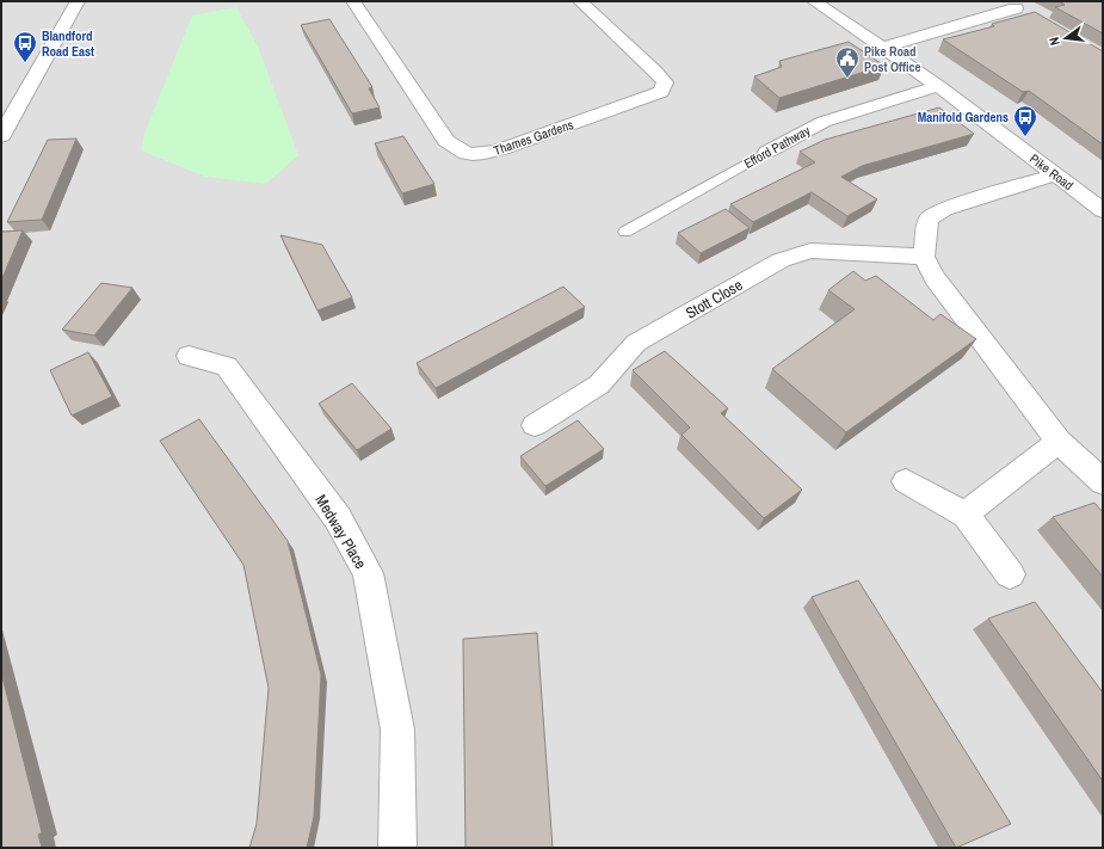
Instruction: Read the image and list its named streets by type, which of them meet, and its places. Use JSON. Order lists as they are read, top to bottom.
{
  "streets": {
    "street": [
      "Thames Gardens",
      "Efford Pathway",
      "Pike Road",
      "Stott Close",
      "Medway Place"
    ]
  },
  "crossings": [
    ["Efford Pathway", "Pike Road"]
  ],
  "places": {
    "bus stop": ["Blandford Road East", "Manifold Gardens"],
    "public building": ["Pike Road Post Office"]
  },
  "north": "left"
}
